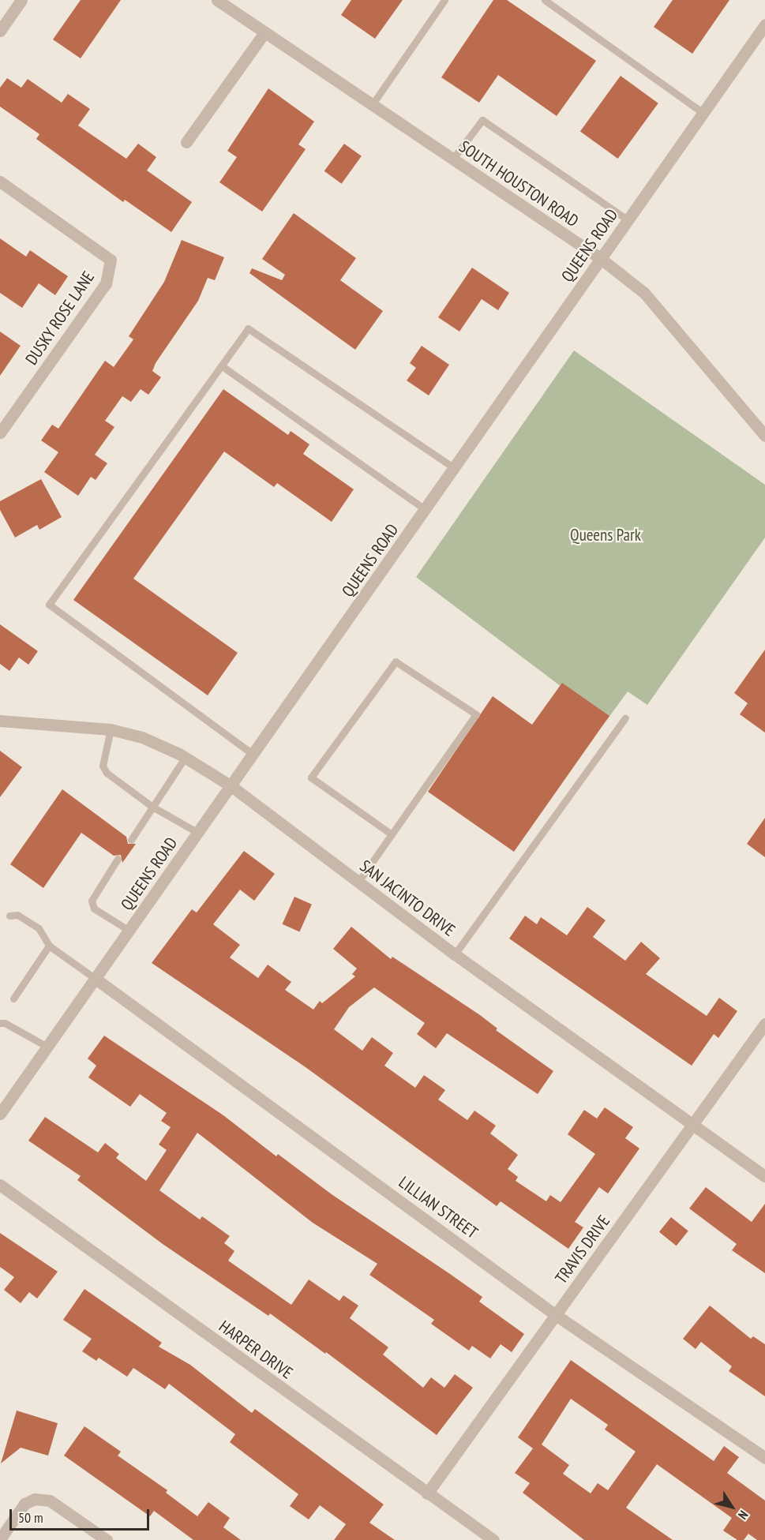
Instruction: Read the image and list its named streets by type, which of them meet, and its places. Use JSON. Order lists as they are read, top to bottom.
{
  "streets": {
    "street": [
      "SOUTH HOUSTON ROAD",
      "QUEENS ROAD",
      "DUSKY ROSE LANE",
      "SAN JACINTO DRIVE",
      "LILLIAN STREET",
      "TRAVIS DRIVE",
      "HARPER DRIVE"
    ]
  },
  "crossings": [
    ["SOUTH HOUSTON ROAD", "QUEENS ROAD"],
    ["QUEENS ROAD", "SAN JACINTO DRIVE"],
    ["QUEENS ROAD", "LILLIAN STREET"],
    ["SAN JACINTO DRIVE", "TRAVIS DRIVE"],
    ["LILLIAN STREET", "TRAVIS DRIVE"],
    ["TRAVIS DRIVE", "HARPER DRIVE"]
  ],
  "parks": ["Queens Park"],
  "scale_bar": "50 m",
  "north": "bottom right"
}
